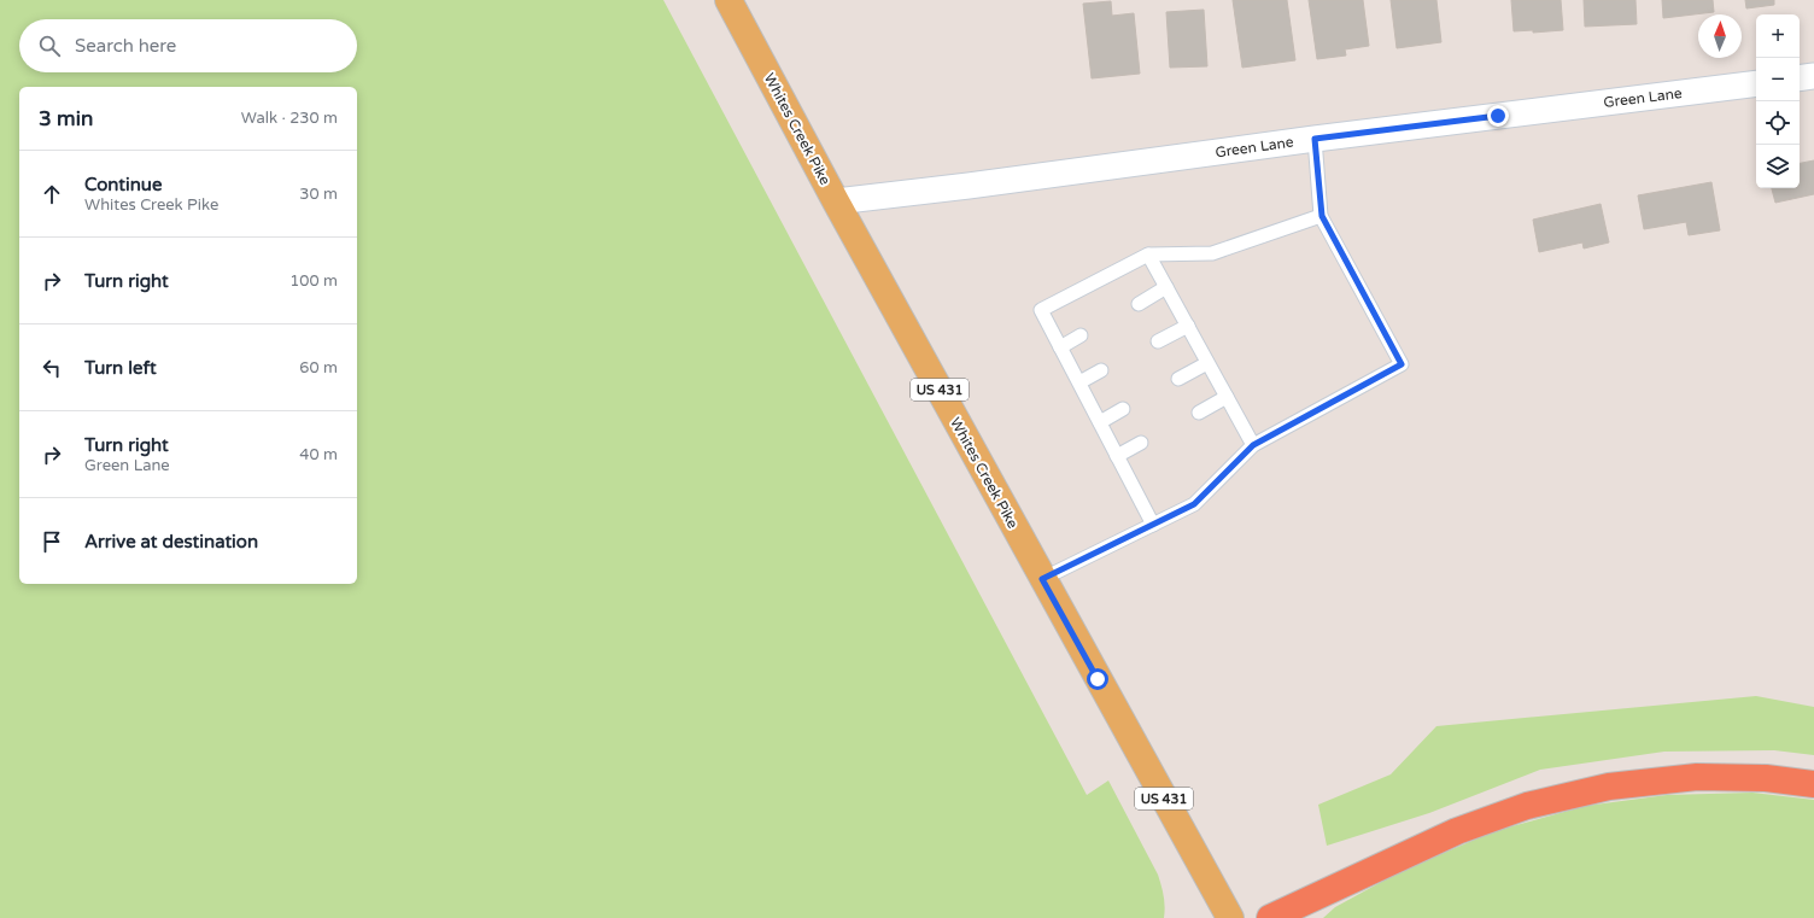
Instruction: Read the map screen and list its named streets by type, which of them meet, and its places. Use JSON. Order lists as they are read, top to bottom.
{
  "streets": {
    "main road": ["Whites Creek Pike", "US 431"],
    "street": ["Green Lane"]
  },
  "crossings": [
    ["Green Lane", "Whites Creek Pike"]
  ],
  "north": "top",
  "page": {
    "map_buttons": ["+", "−"],
    "search": "Search here",
    "heading": ["3 min", "Walk · 230 m"],
    "list": [
      ["Continue", "Whites Creek Pike", "30 m"],
      ["Turn right", "100 m"],
      ["Turn left", "60 m"],
      ["Turn right", "Green Lane", "40 m"],
      "Arrive at destination"
    ]
  }
}
